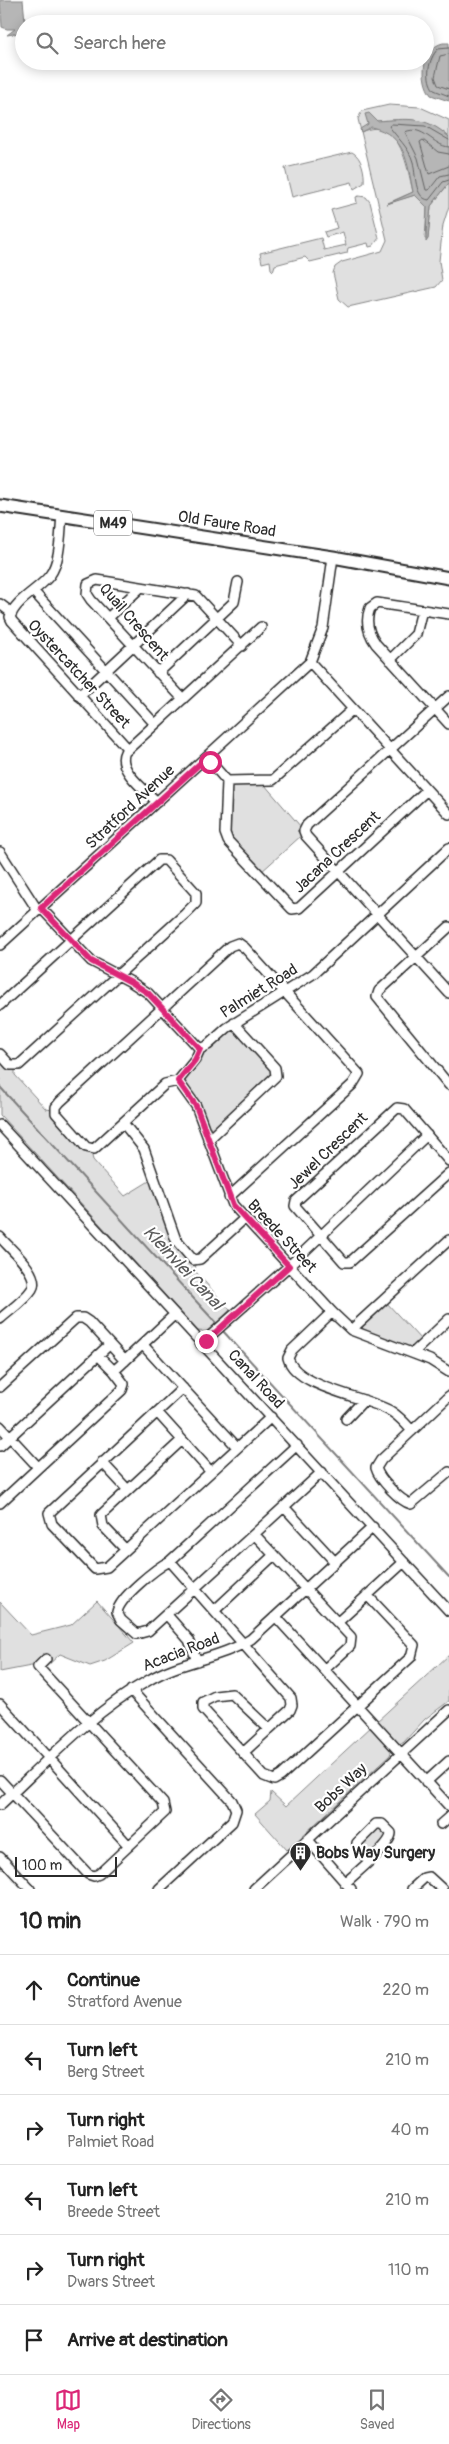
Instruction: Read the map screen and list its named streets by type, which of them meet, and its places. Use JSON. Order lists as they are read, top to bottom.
{
  "streets": {
    "main road": ["M49", "Old Faure Road"],
    "street": [
      "Quail Crescent",
      "Oystercatcher Street",
      "Stratford Avenue",
      "Jacana Crescent",
      "Palmiet Road",
      "Jewel Crescent",
      "Breede Street",
      "Canal Road",
      "Acacia Road",
      "Bobs Way"
    ]
  },
  "crossings": [
    ["Old Faure Road", "Oystercatcher Street"],
    ["Old Faure Road", "Stratford Avenue"],
    ["Palmiet Road", "Breede Street"],
    ["Canal Road", "Acacia Road"]
  ],
  "water": ["Kleinvlei Canal"],
  "places": {
    "building": ["Bobs Way Surgery"]
  },
  "scale_bar": "100 m",
  "page": {
    "search": "Search here",
    "scale": "100 m",
    "heading": ["10 min", "Walk · 790 m"],
    "list": [
      ["Continue", "Stratford Avenue", "220 m"],
      ["Turn left", "Berg Street", "210 m"],
      ["Turn right", "Palmiet Road", "40 m"],
      ["Turn left", "Breede Street", "210 m"],
      ["Turn right", "Dwars Street", "110 m"],
      "Arrive at destination"
    ],
    "nav": ["Map", "Directions", "Saved"]
  }
}
